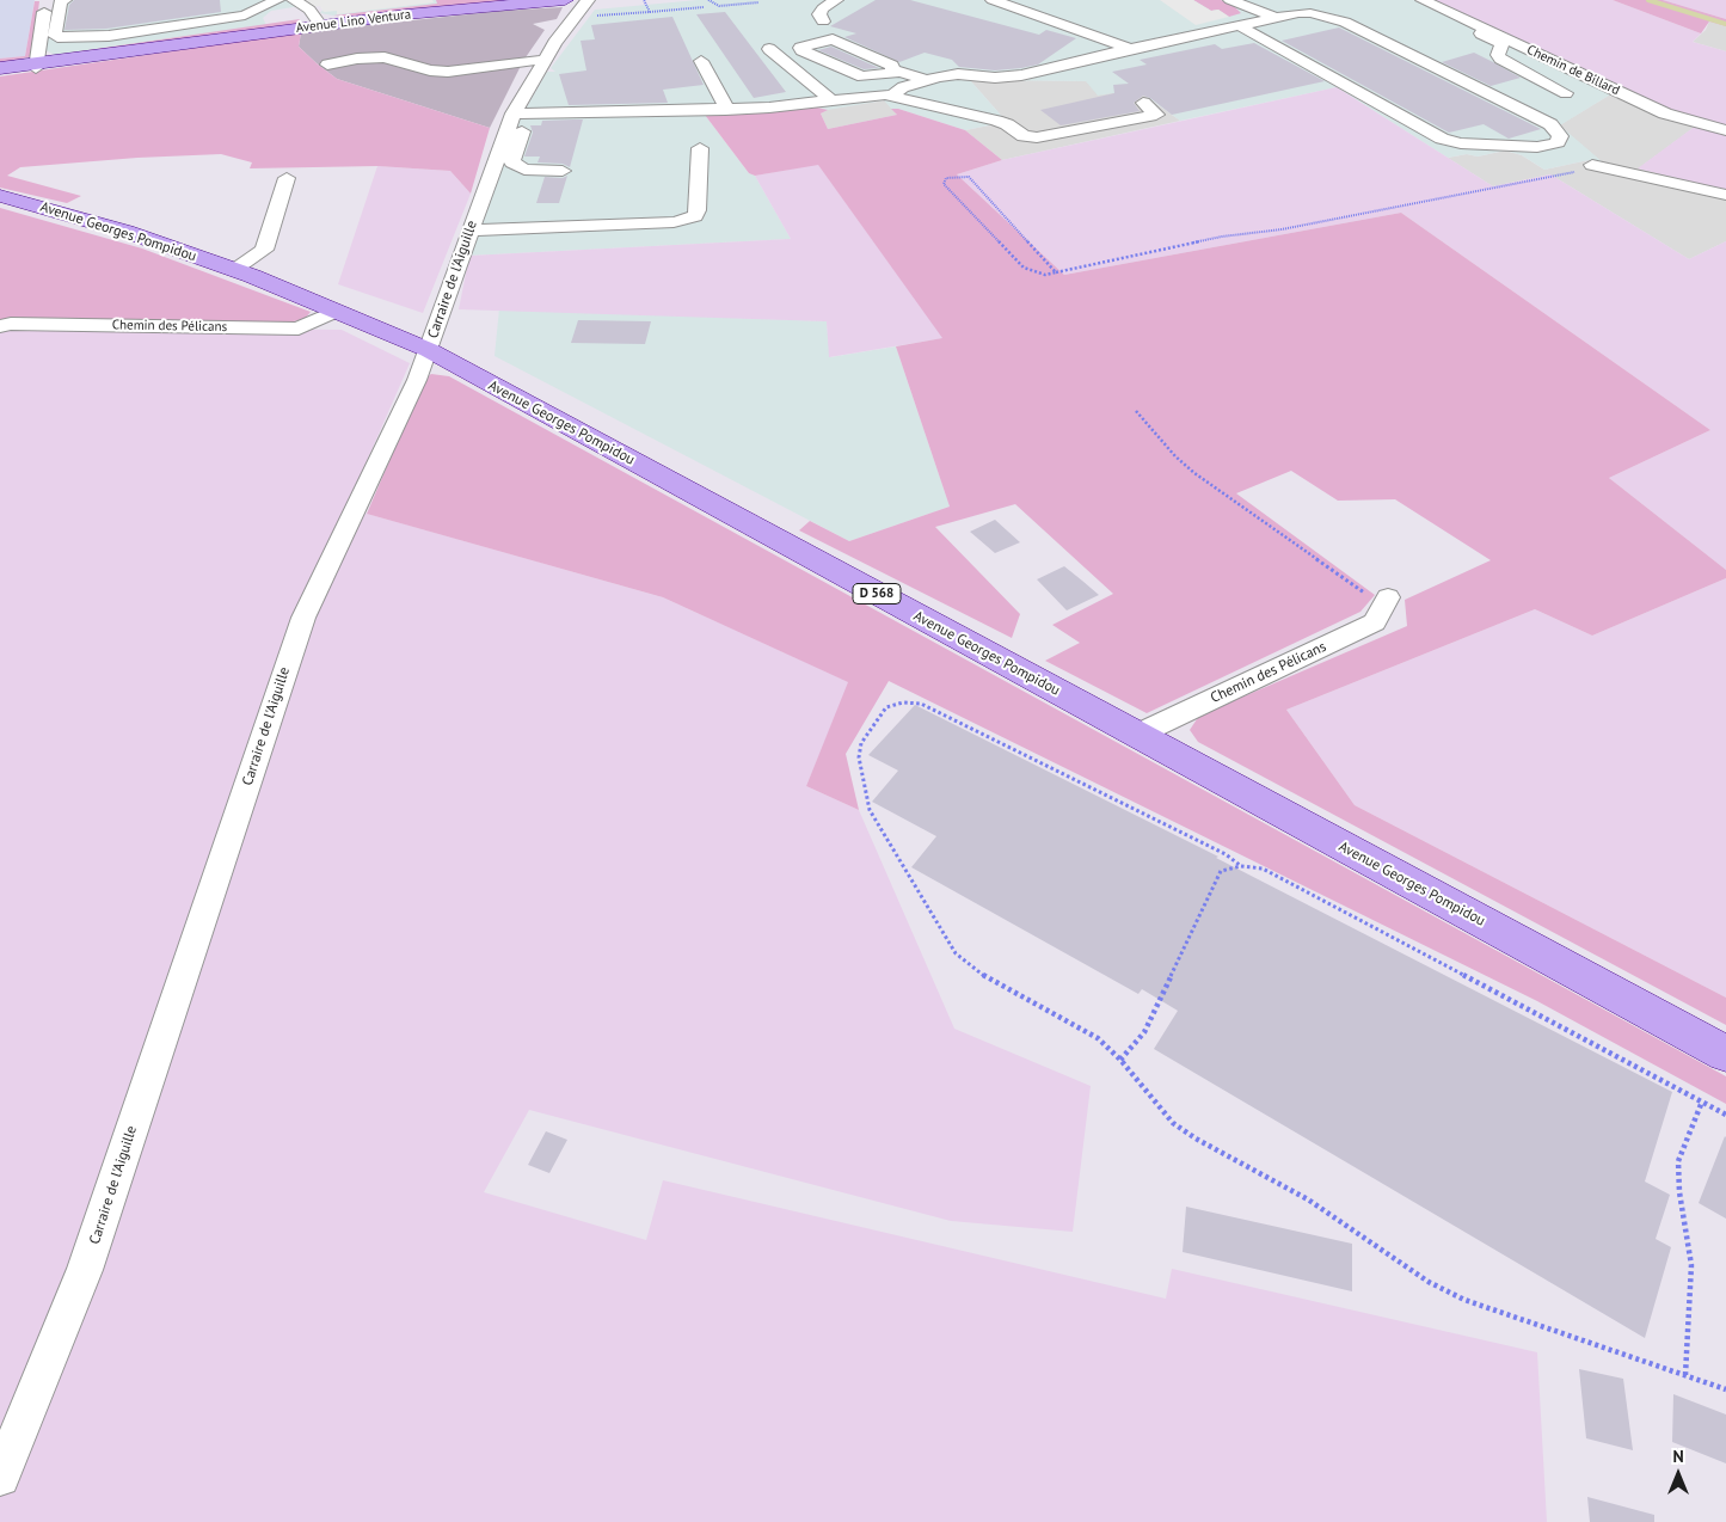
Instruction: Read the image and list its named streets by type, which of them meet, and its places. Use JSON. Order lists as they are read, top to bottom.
{
  "streets": {
    "main road": ["Avenue Lino Ventura", "Avenue Georges Pompidou", "D 568"],
    "street": ["Chemin de Billard", "Carraire de l'Aiguille", "Chemin des Pélicans"]
  },
  "crossings": [
    ["Avenue Georges Pompidou", "Carraire de l'Aiguille"],
    ["Avenue Georges Pompidou", "Chemin des Pélicans"]
  ],
  "north": "top"
}
